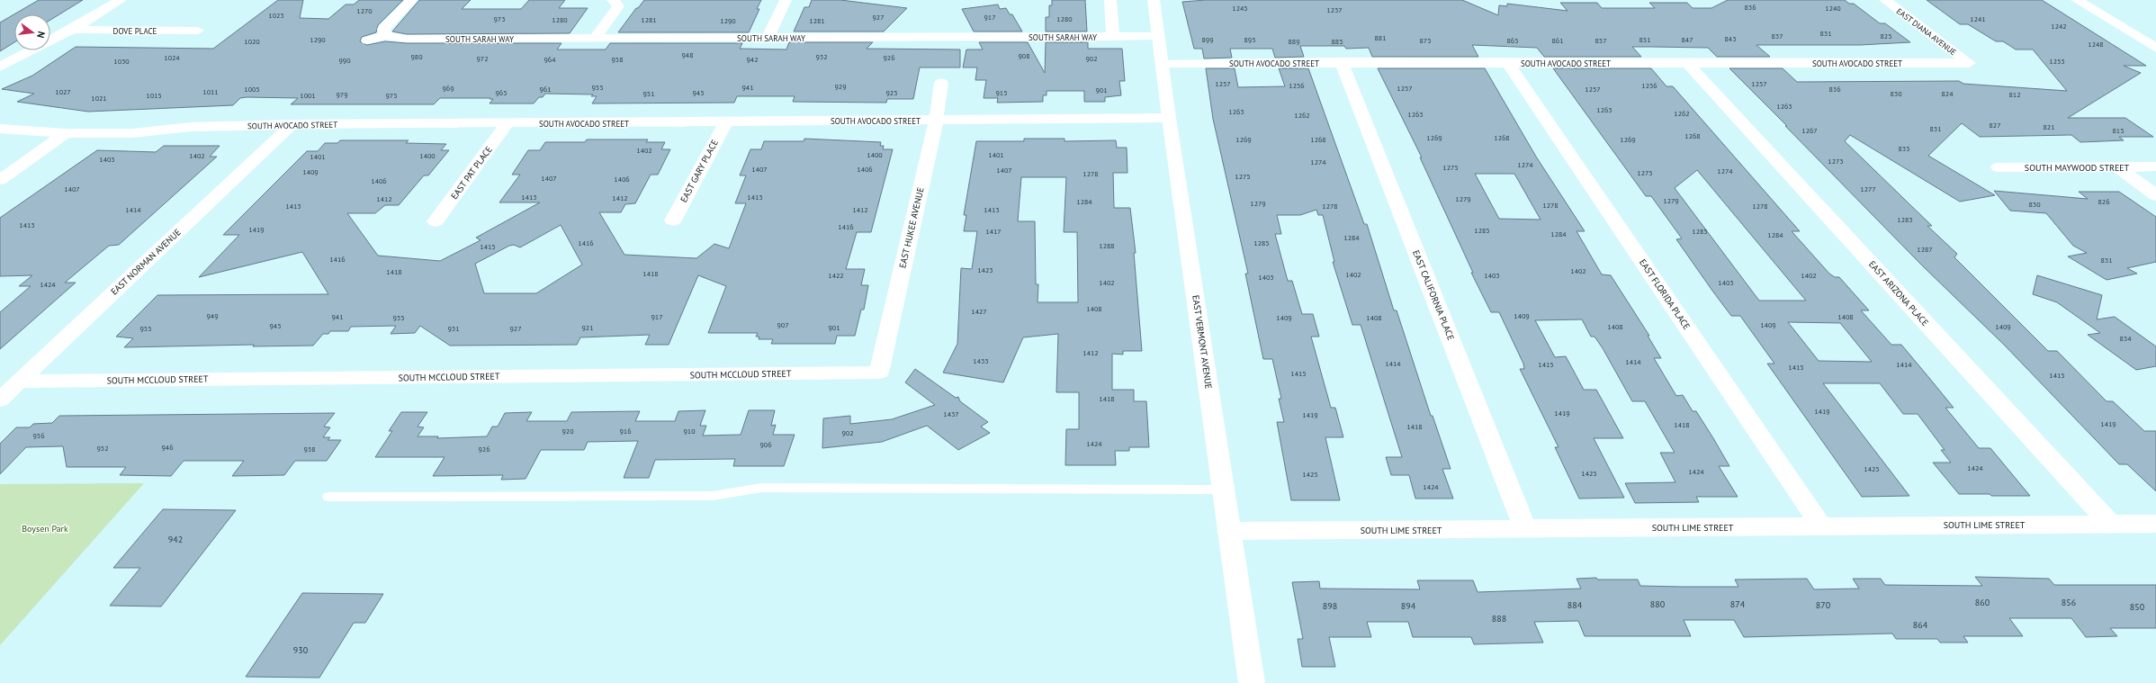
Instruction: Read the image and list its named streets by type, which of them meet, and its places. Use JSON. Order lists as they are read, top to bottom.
{
  "streets": {
    "street": [
      "DOVE PLACE",
      "EAST DIANA AVENUE",
      "SOUTH SARAH WAY",
      "SOUTH AVOCADO STREET",
      "SOUTH MAYWOOD STREET",
      "EAST GARY PLACE",
      "EAST PAT PLACE",
      "EAST HUKEE AVENUE",
      "EAST NORMAN AVENUE",
      "EAST ARIZONA PLACE",
      "EAST FLORIDA PLACE",
      "EAST CALIFORNIA PLACE",
      "EAST VERMONT AVENUE",
      "SOUTH MCCLOUD STREET",
      "SOUTH LIME STREET"
    ]
  },
  "crossings": [
    ["EAST DIANA AVENUE", "SOUTH AVOCADO STREET"],
    ["SOUTH SARAH WAY", "EAST VERMONT AVENUE"],
    ["SOUTH AVOCADO STREET", "EAST GARY PLACE"],
    ["SOUTH AVOCADO STREET", "EAST PAT PLACE"],
    ["SOUTH AVOCADO STREET", "EAST HUKEE AVENUE"],
    ["SOUTH AVOCADO STREET", "EAST NORMAN AVENUE"],
    ["SOUTH AVOCADO STREET", "EAST ARIZONA PLACE"],
    ["SOUTH AVOCADO STREET", "EAST FLORIDA PLACE"],
    ["SOUTH AVOCADO STREET", "EAST CALIFORNIA PLACE"],
    ["SOUTH AVOCADO STREET", "EAST VERMONT AVENUE"],
    ["EAST HUKEE AVENUE", "SOUTH MCCLOUD STREET"],
    ["EAST NORMAN AVENUE", "SOUTH MCCLOUD STREET"],
    ["EAST ARIZONA PLACE", "SOUTH LIME STREET"],
    ["EAST FLORIDA PLACE", "SOUTH LIME STREET"],
    ["EAST CALIFORNIA PLACE", "SOUTH LIME STREET"],
    ["EAST VERMONT AVENUE", "SOUTH LIME STREET"]
  ],
  "parks": ["Boysen Park"],
  "house_numbers": [
    "836",
    "1245",
    "1240",
    "1237",
    "1270",
    "1023",
    "927",
    "917",
    "973",
    "1280",
    "1241",
    "1280",
    "1281",
    "1290",
    "1281",
    "1242",
    "831",
    "837",
    "825",
    "881",
    "843",
    "1290",
    "899",
    "895",
    "851",
    "847",
    "875",
    "865",
    "861",
    "857",
    "1020",
    "889",
    "885",
    "1248",
    "948",
    "908",
    "980",
    "932",
    "1024",
    "926",
    "972",
    "902",
    "964",
    "958",
    "942",
    "990",
    "1030",
    "1253",
    "1257",
    "1257",
    "1256",
    "1256",
    "929",
    "955",
    "941",
    "969",
    "1257",
    "1005",
    "961",
    "1257",
    "836",
    "901",
    "1027",
    "1011",
    "965",
    "945",
    "925",
    "915",
    "951",
    "830",
    "824",
    "979",
    "812",
    "1015",
    "1001",
    "975",
    "1021",
    "1263",
    "1263",
    "1263",
    "1262",
    "1263",
    "1262",
    "827",
    "821",
    "831",
    "1267",
    "815",
    "1268",
    "1269",
    "1268",
    "1269",
    "1268",
    "1269",
    "835",
    "1402",
    "1400",
    "1401",
    "1402",
    "1400",
    "1401",
    "1403",
    "1273",
    "1274",
    "1274",
    "1275",
    "1407",
    "1406",
    "1407",
    "1274",
    "1409",
    "1275",
    "1278",
    "1275",
    "1407",
    "1406",
    "1406",
    "1407",
    "1277",
    "1413",
    "1413",
    "1412",
    "1412",
    "1279",
    "1279",
    "1284",
    "826",
    "1279",
    "830",
    "1278",
    "1413",
    "1278",
    "1278",
    "1414",
    "1412",
    "1413",
    "1283",
    "1413",
    "1416",
    "1419",
    "1285",
    "1417",
    "1285",
    "1284",
    "1284",
    "1284",
    "1416",
    "1285",
    "1288",
    "1415",
    "1287",
    "1416",
    "831",
    "1423",
    "1402",
    "1418",
    "1418",
    "1402",
    "1422",
    "1403",
    "1402",
    "1403",
    "1402",
    "1403",
    "1424",
    "1408",
    "1427",
    "949",
    "1409",
    "941",
    "917",
    "1408",
    "935",
    "1409",
    "1408",
    "907",
    "1409",
    "945",
    "1408",
    "1409",
    "921",
    "901",
    "955",
    "931",
    "927",
    "834",
    "1412",
    "1433",
    "1414",
    "1414",
    "1415",
    "1414",
    "1415",
    "1415",
    "1415",
    "1418",
    "1419",
    "1419",
    "1437",
    "1419",
    "1419",
    "1418",
    "1418",
    "920",
    "916",
    "910",
    "902",
    "956",
    "1424",
    "906",
    "946",
    "952",
    "938",
    "926",
    "1424",
    "1425",
    "1424",
    "1425",
    "1425",
    "1424",
    "942",
    "860",
    "856",
    "880",
    "874",
    "884",
    "870",
    "898",
    "894",
    "850",
    "888",
    "864",
    "930"
  ],
  "north": "right"
}
